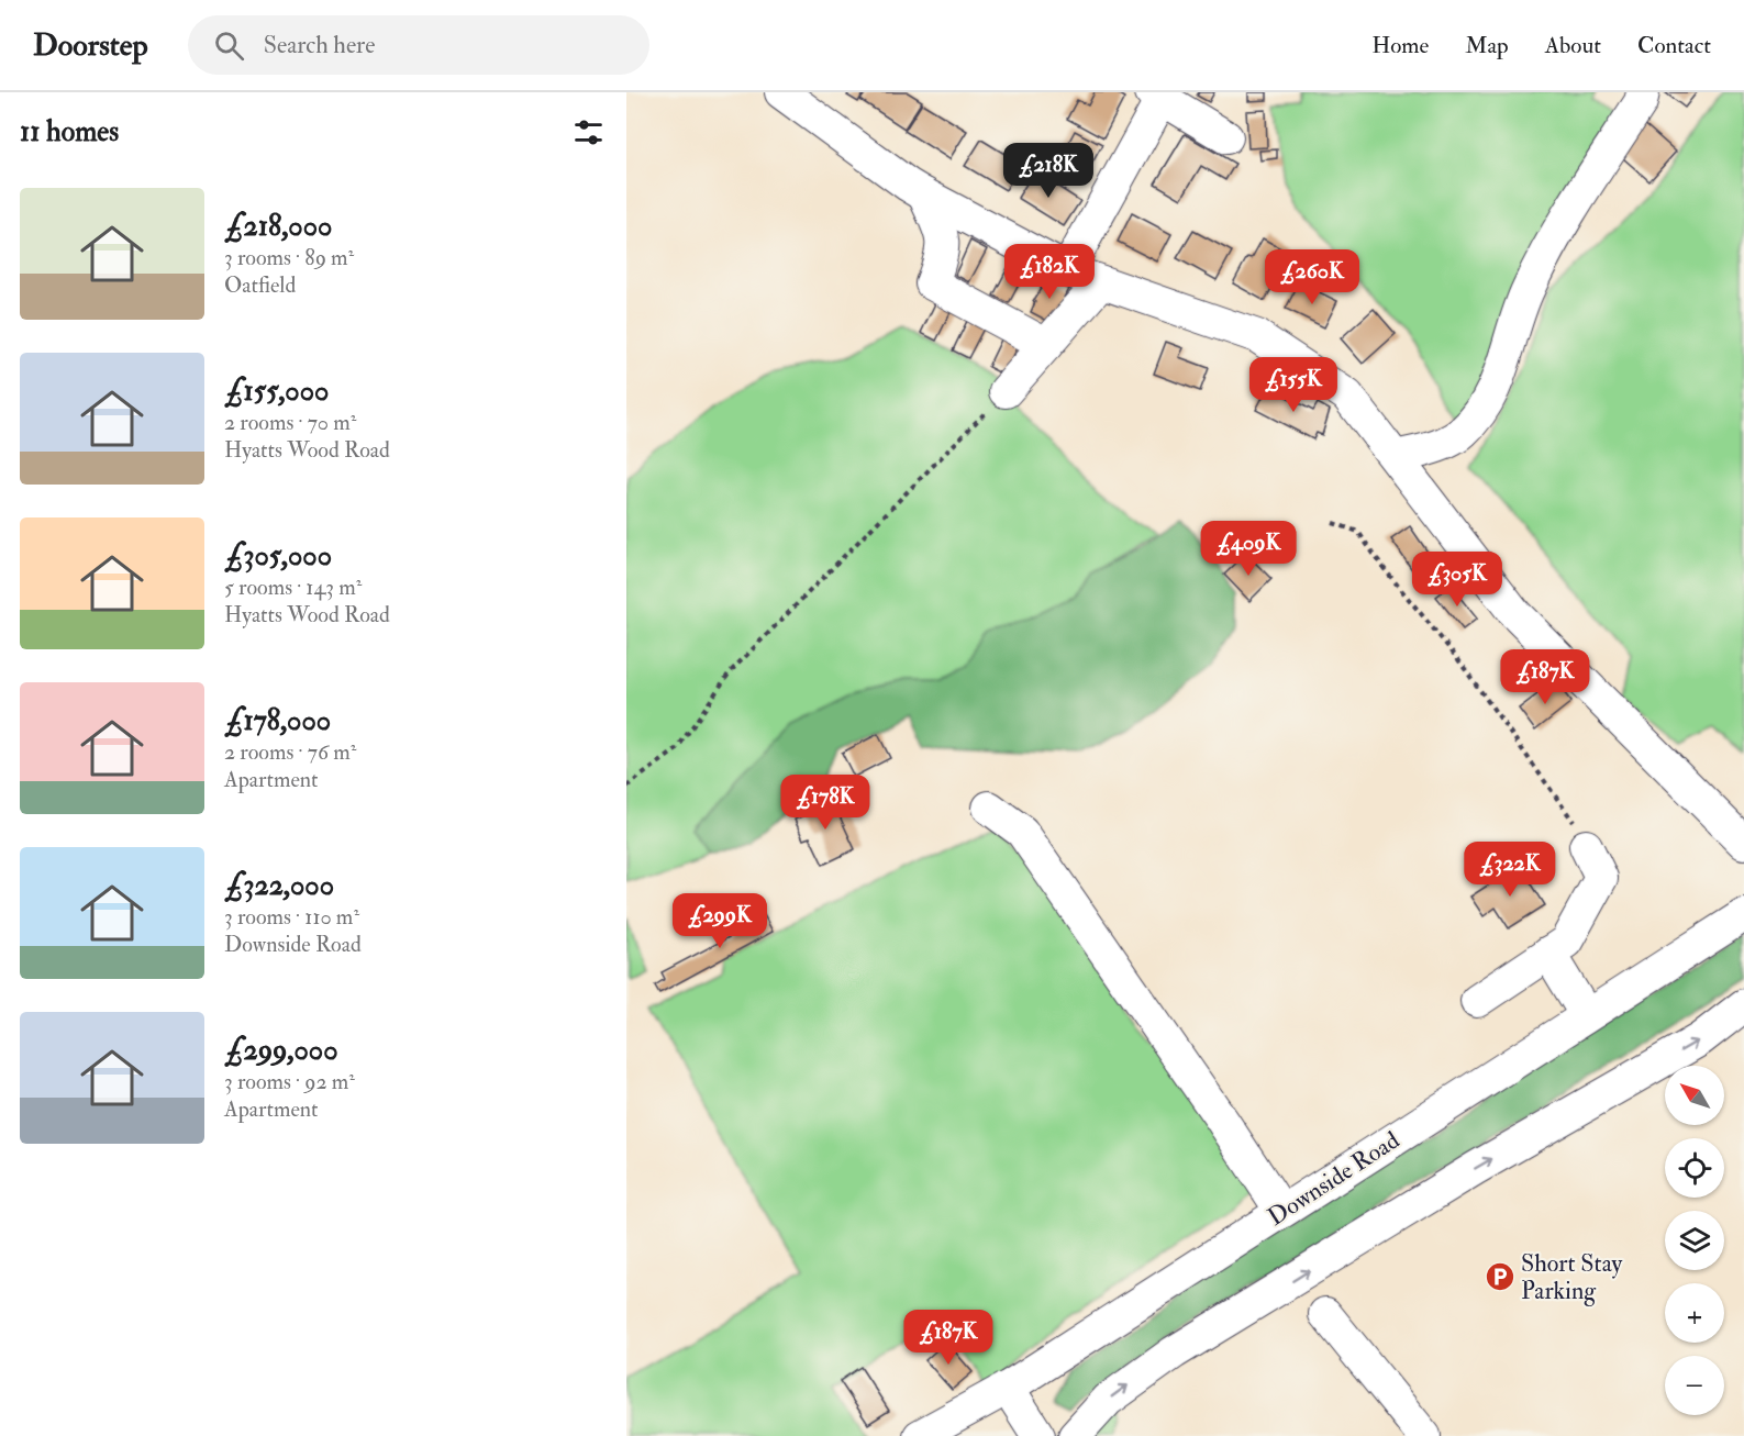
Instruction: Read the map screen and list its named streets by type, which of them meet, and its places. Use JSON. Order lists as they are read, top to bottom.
{
  "streets": {
    "street": ["Downside Road"]
  },
  "places": {
    "parking": ["Short Stay Parking"]
  },
  "north": "top left",
  "page": {
    "header": "Doorstep",
    "search": "Search here",
    "nav": [
      "Home",
      "Map",
      "About",
      "Contact"
    ],
    "heading": "11 homes",
    "price": [
      "£218K",
      "£182K",
      "£260K",
      "£155K",
      "£409K",
      "£305K",
      "£187K",
      "£178K",
      "£322K",
      "£299K",
      "£187K"
    ],
    "list": [
      {
        "name": "£218,000",
        "note": "3 rooms · 89 m² · Oatfield"
      },
      {
        "name": "£155,000",
        "note": "2 rooms · 70 m² · Hyatts Wood Road"
      },
      {
        "name": "£305,000",
        "note": "5 rooms · 143 m² · Hyatts Wood Road"
      },
      {
        "name": "£178,000",
        "note": "2 rooms · 76 m² · Apartment"
      },
      {
        "name": "£322,000",
        "note": "3 rooms · 110 m² · Downside Road"
      },
      {
        "name": "£299,000",
        "note": "3 rooms · 92 m² · Apartment"
      }
    ],
    "map_buttons": ["+", "−"]
  }
}
